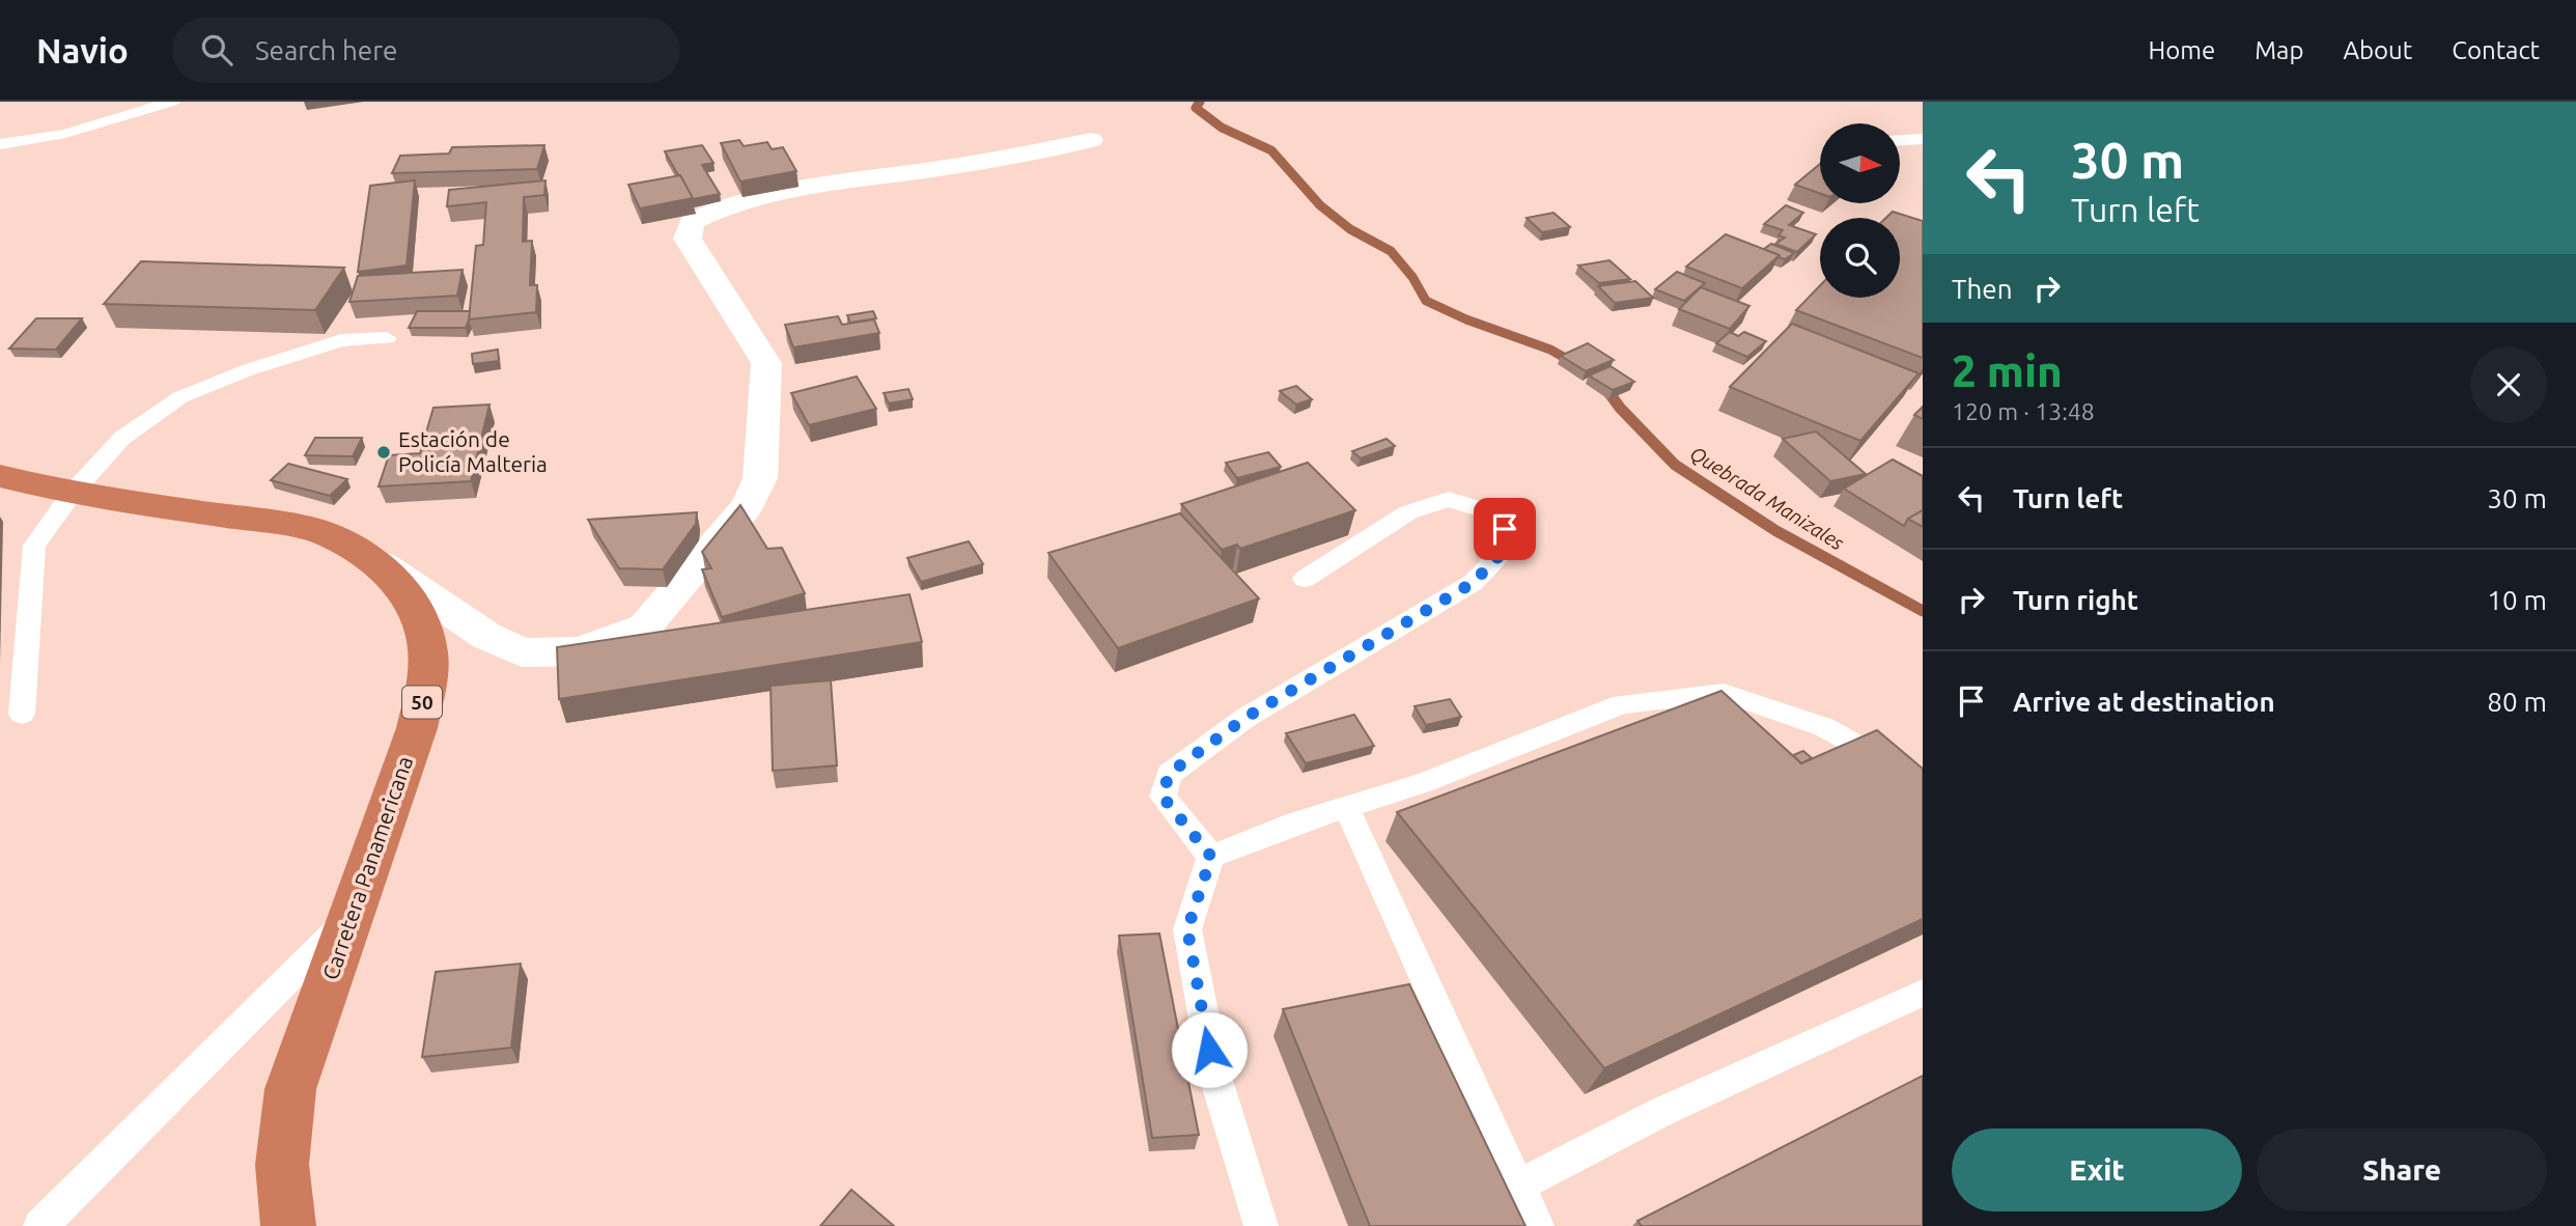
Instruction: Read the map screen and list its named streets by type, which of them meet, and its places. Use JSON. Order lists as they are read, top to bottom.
{
  "streets": {
    "highway": ["50", "Carretera Panamericana"]
  },
  "water": ["Quebrada Manizales"],
  "places": ["Estación de Policía Malteria"],
  "north": "right",
  "page": {
    "header": "Navio",
    "search": "Search here",
    "nav": [
      "Home",
      "Map",
      "About",
      "Contact"
    ],
    "turn": ["30 m", "Turn left"],
    "then": "Then",
    "heading": ["2 min", "120 m · 13:48"],
    "list": [
      {
        "name": "Turn left",
        "value": "30 m"
      },
      {
        "name": "Turn right",
        "value": "10 m"
      },
      {
        "name": "Arrive at destination",
        "value": "80 m"
      }
    ],
    "buttons": ["Exit", "Share"]
  }
}
